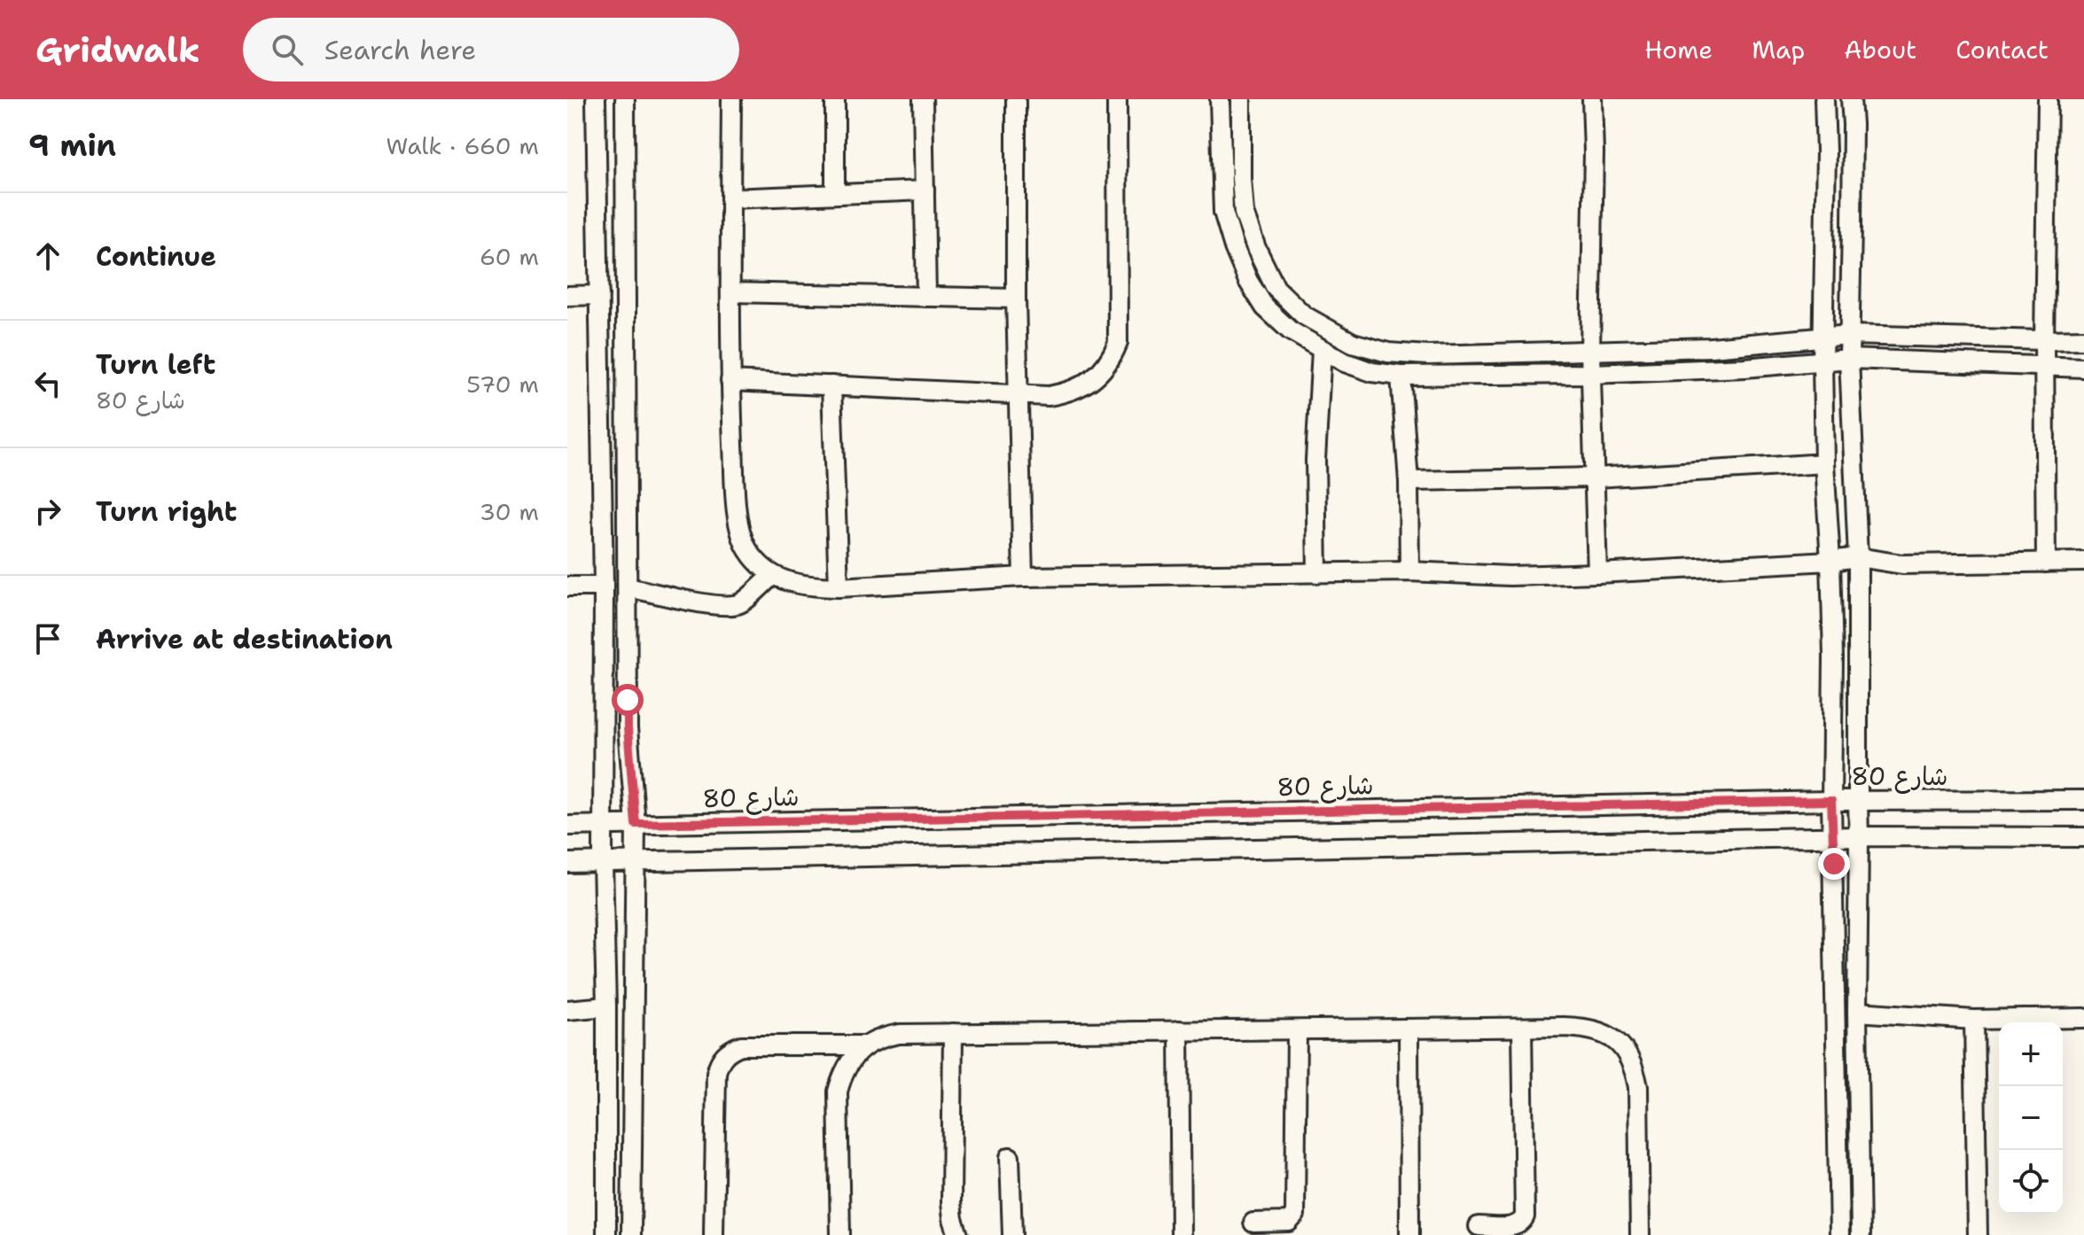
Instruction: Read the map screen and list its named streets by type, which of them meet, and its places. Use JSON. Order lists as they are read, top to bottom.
{
  "streets": {
    "street": ["شارع 80"]
  },
  "page": {
    "header": "Gridwalk",
    "search": "Search here",
    "nav": [
      "Home",
      "Map",
      "About",
      "Contact"
    ],
    "heading": ["9 min", "Walk · 660 m"],
    "list": [
      ["Continue", "60 m"],
      ["Turn left", "شارع 80", "570 m"],
      ["Turn right", "30 m"],
      "Arrive at destination"
    ],
    "map_buttons": ["+", "−"]
  }
}
